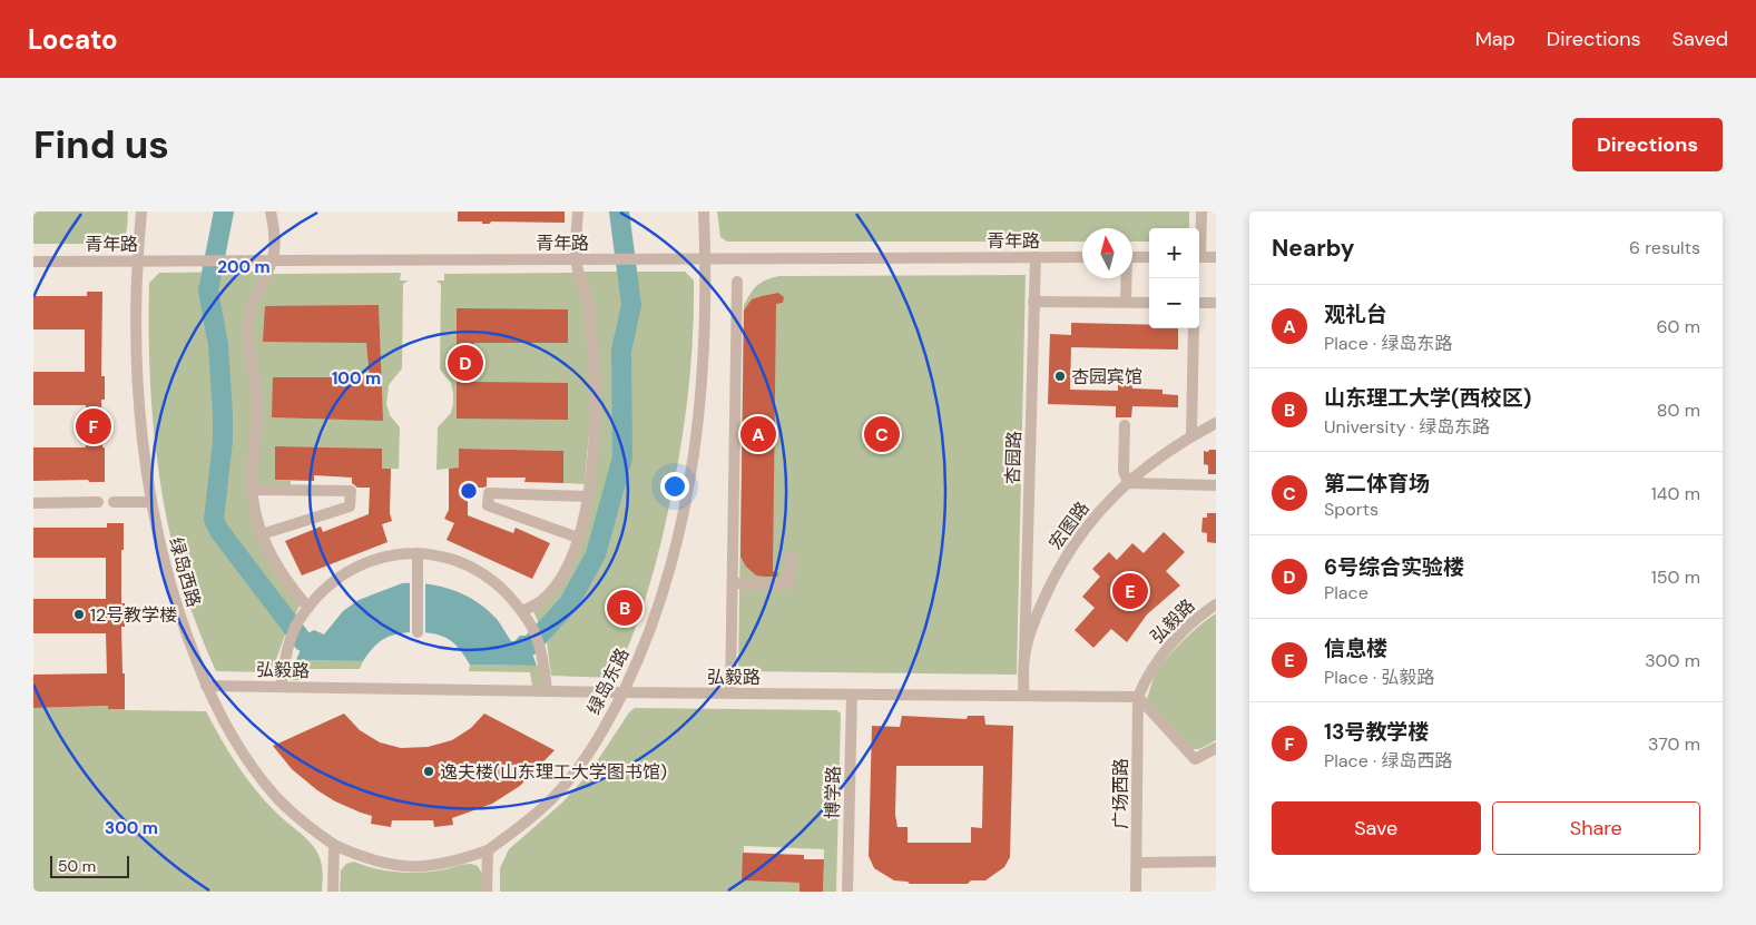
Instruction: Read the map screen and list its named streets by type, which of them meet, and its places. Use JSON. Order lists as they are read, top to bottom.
{
  "streets": {
    "street": [
      "青年路",
      "杏园路",
      "宏图路",
      "绿岛西路",
      "弘毅路",
      "绿岛东路",
      "博学路",
      "广场西路"
    ]
  },
  "crossings": [
    ["青年路", "杏园路"],
    ["青年路", "绿岛西路"],
    ["青年路", "绿岛东路"],
    ["杏园路", "宏图路"],
    ["宏图路", "弘毅路"],
    ["绿岛西路", "弘毅路"],
    ["绿岛西路", "绿岛东路"],
    ["弘毅路", "绿岛东路"],
    ["弘毅路", "博学路"],
    ["弘毅路", "广场西路"]
  ],
  "places": ["杏园宾馆", "12号教学楼", "逸夫楼(山东理工大学图书馆)"],
  "scale_bar": "50 m",
  "north": "top",
  "page": {
    "header": "Locato",
    "nav": ["Map", "Directions", "Saved"],
    "buttons": [
      "Directions",
      ["Save", "Share"]
    ],
    "title": "Find us",
    "heading": ["Nearby", "6 results"],
    "map_buttons": ["+", "−"],
    "list": [
      {
        "mark": "A",
        "name": "观礼台",
        "note": "Place · 绿岛东路",
        "value": "60 m"
      },
      {
        "mark": "B",
        "name": "山东理工大学(西校区)",
        "note": "University · 绿岛东路",
        "value": "80 m"
      },
      {
        "mark": "C",
        "name": "第二体育场",
        "note": "Sports",
        "value": "140 m"
      },
      {
        "mark": "D",
        "name": "6号综合实验楼",
        "note": "Place",
        "value": "150 m"
      },
      {
        "mark": "E",
        "name": "信息楼",
        "note": "Place · 弘毅路",
        "value": "300 m"
      },
      {
        "mark": "F",
        "name": "13号教学楼",
        "note": "Place · 绿岛西路",
        "value": "370 m"
      }
    ],
    "pins": [
      "D",
      "F",
      "A",
      "C",
      "E",
      "B"
    ],
    "scale": "50 m"
  },
  "rings": ["200 m", "100 m", "300 m"]
}
